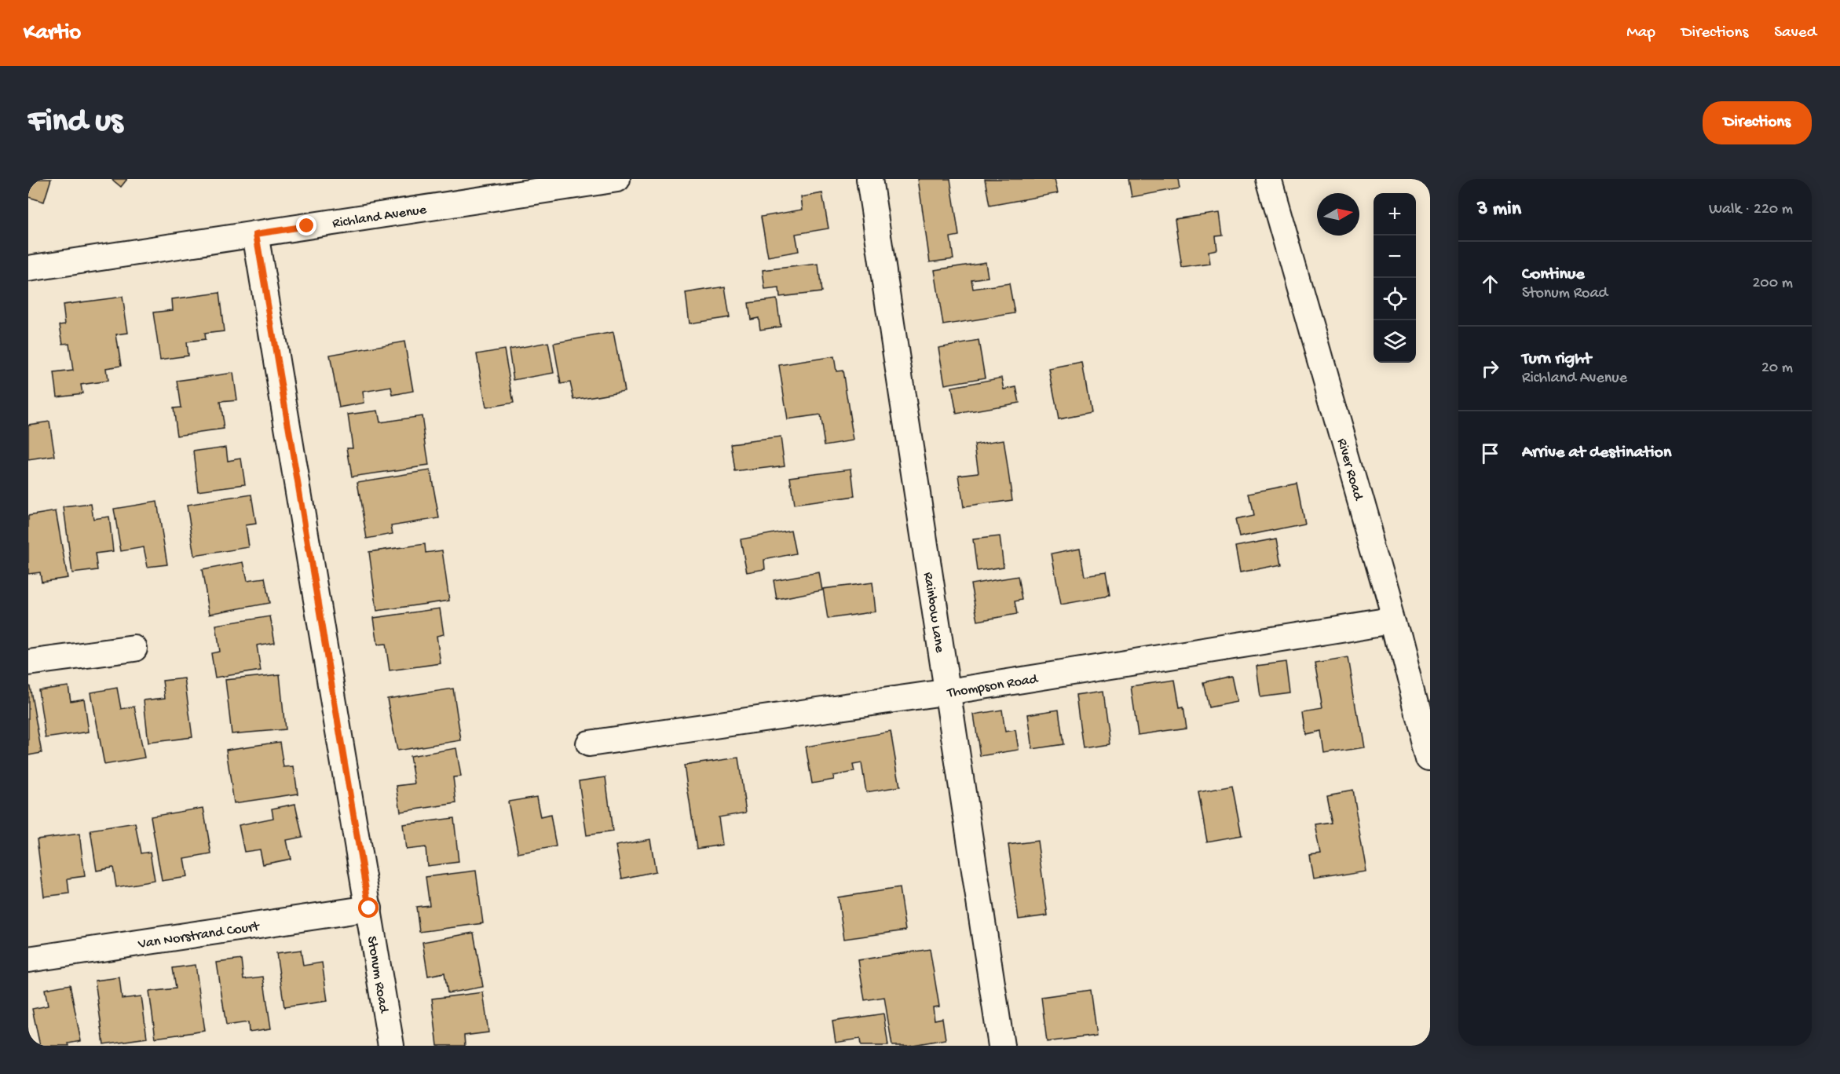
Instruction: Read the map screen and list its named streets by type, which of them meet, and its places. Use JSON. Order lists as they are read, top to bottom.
{
  "streets": {
    "street": [
      "Richland Avenue",
      "River Road",
      "Rainbow Lane",
      "Thompson Road",
      "Van Norstrand Court",
      "Stonum Road"
    ]
  },
  "crossings": [
    ["Richland Avenue", "Stonum Road"],
    ["River Road", "Thompson Road"],
    ["Rainbow Lane", "Thompson Road"],
    ["Van Norstrand Court", "Stonum Road"]
  ],
  "north": "right",
  "page": {
    "header": "Kartio",
    "nav": ["Map", "Directions", "Saved"],
    "buttons": "Directions",
    "title": "Find us",
    "heading": ["3 min", "Walk · 220 m"],
    "map_buttons": ["+", "−"],
    "list": [
      ["Continue", "Stonum Road", "200 m"],
      ["Turn right", "Richland Avenue", "20 m"],
      "Arrive at destination"
    ]
  }
}
